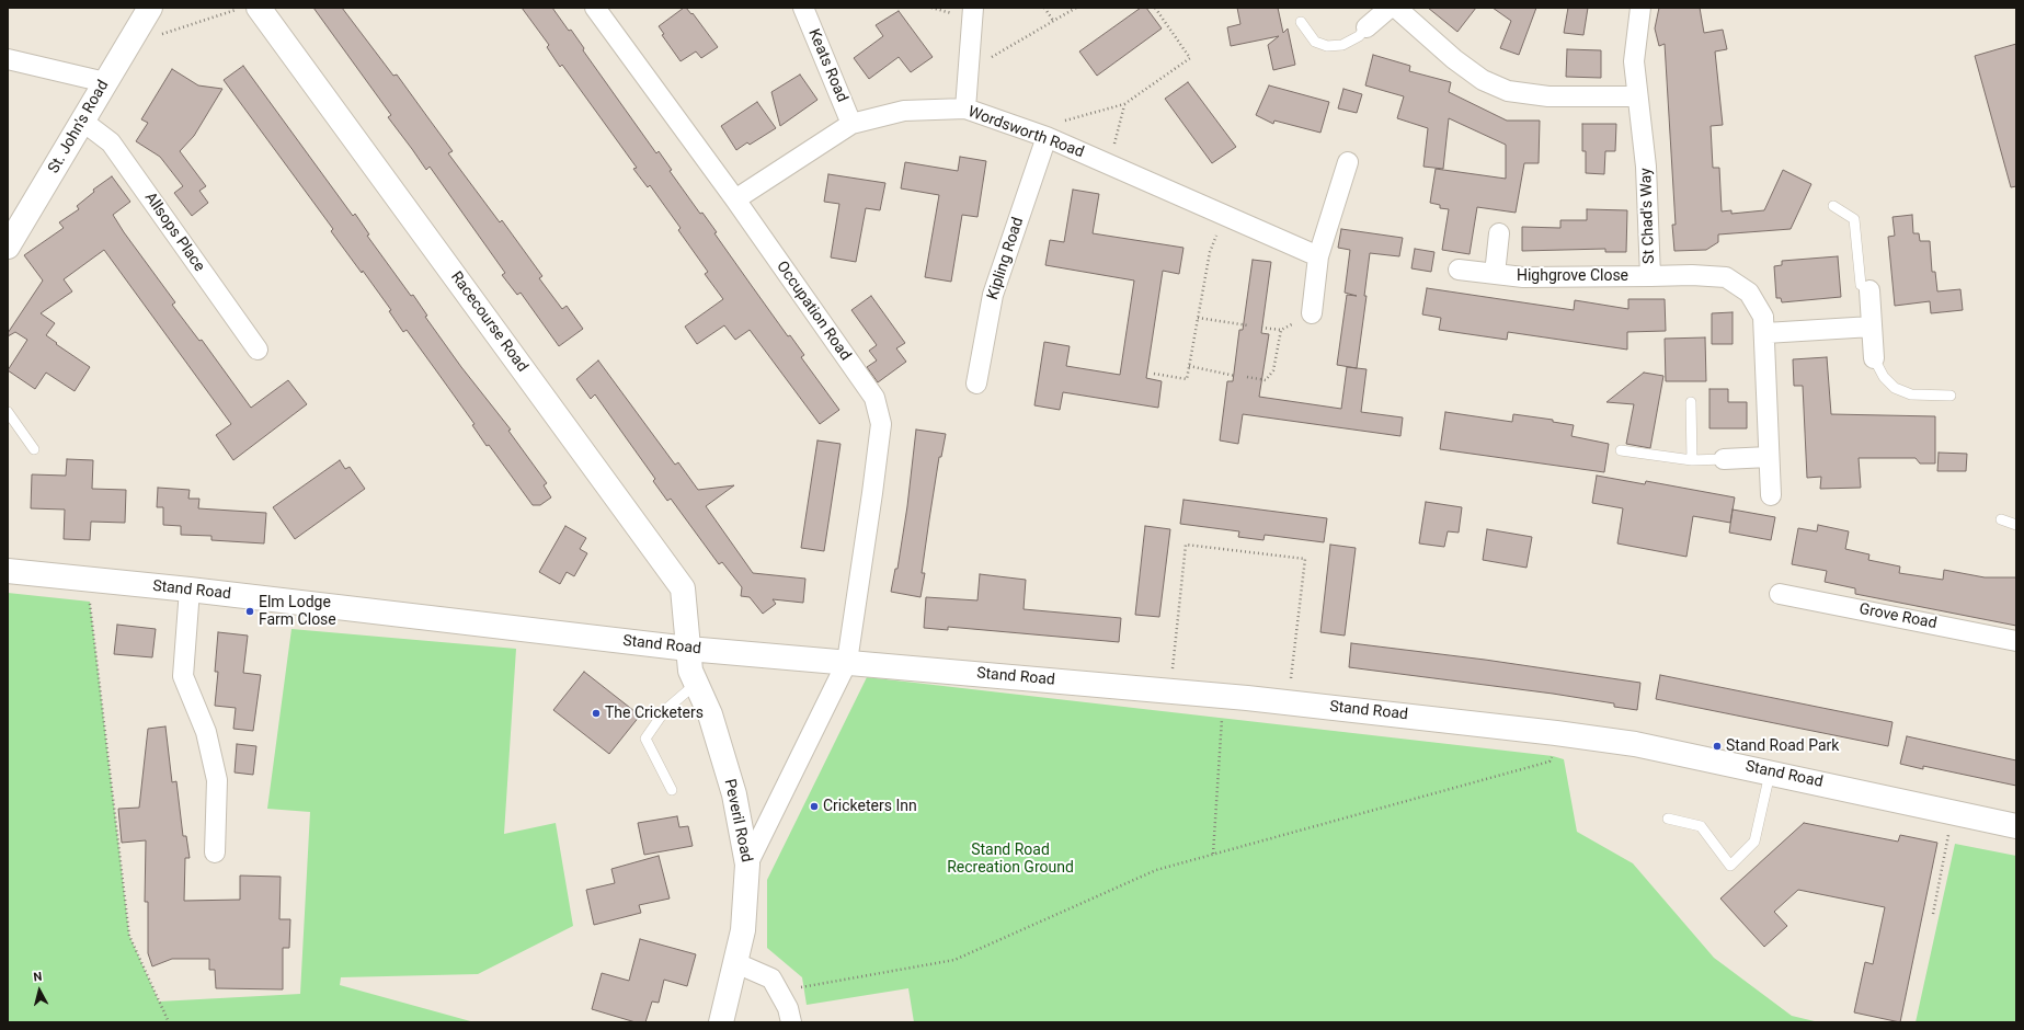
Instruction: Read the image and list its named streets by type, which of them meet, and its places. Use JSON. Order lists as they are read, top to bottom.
{
  "streets": {
    "street": [
      "Keats Road",
      "St. John's Road",
      "Wordsworth Road",
      "St Chad's Way",
      "Allsops Place",
      "Kipling Road",
      "Highgrove Close",
      "Occupation Road",
      "Racecourse Road",
      "Stand Road",
      "Grove Road",
      "Peveril Road"
    ]
  },
  "crossings": [
    ["Keats Road", "Wordsworth Road"],
    ["St. John's Road", "Allsops Place"],
    ["Wordsworth Road", "Kipling Road"],
    ["Wordsworth Road", "Occupation Road"],
    ["St Chad's Way", "Highgrove Close"],
    ["Occupation Road", "Stand Road"],
    ["Occupation Road", "Peveril Road"],
    ["Racecourse Road", "Stand Road"],
    ["Racecourse Road", "Peveril Road"],
    ["Stand Road", "Peveril Road"]
  ],
  "parks": ["Stand Road Recreation Ground"],
  "places": [
    "Elm Lodge Farm Close",
    "The Cricketers",
    "Stand Road Park",
    "Cricketers Inn"
  ],
  "north": "top"
}
